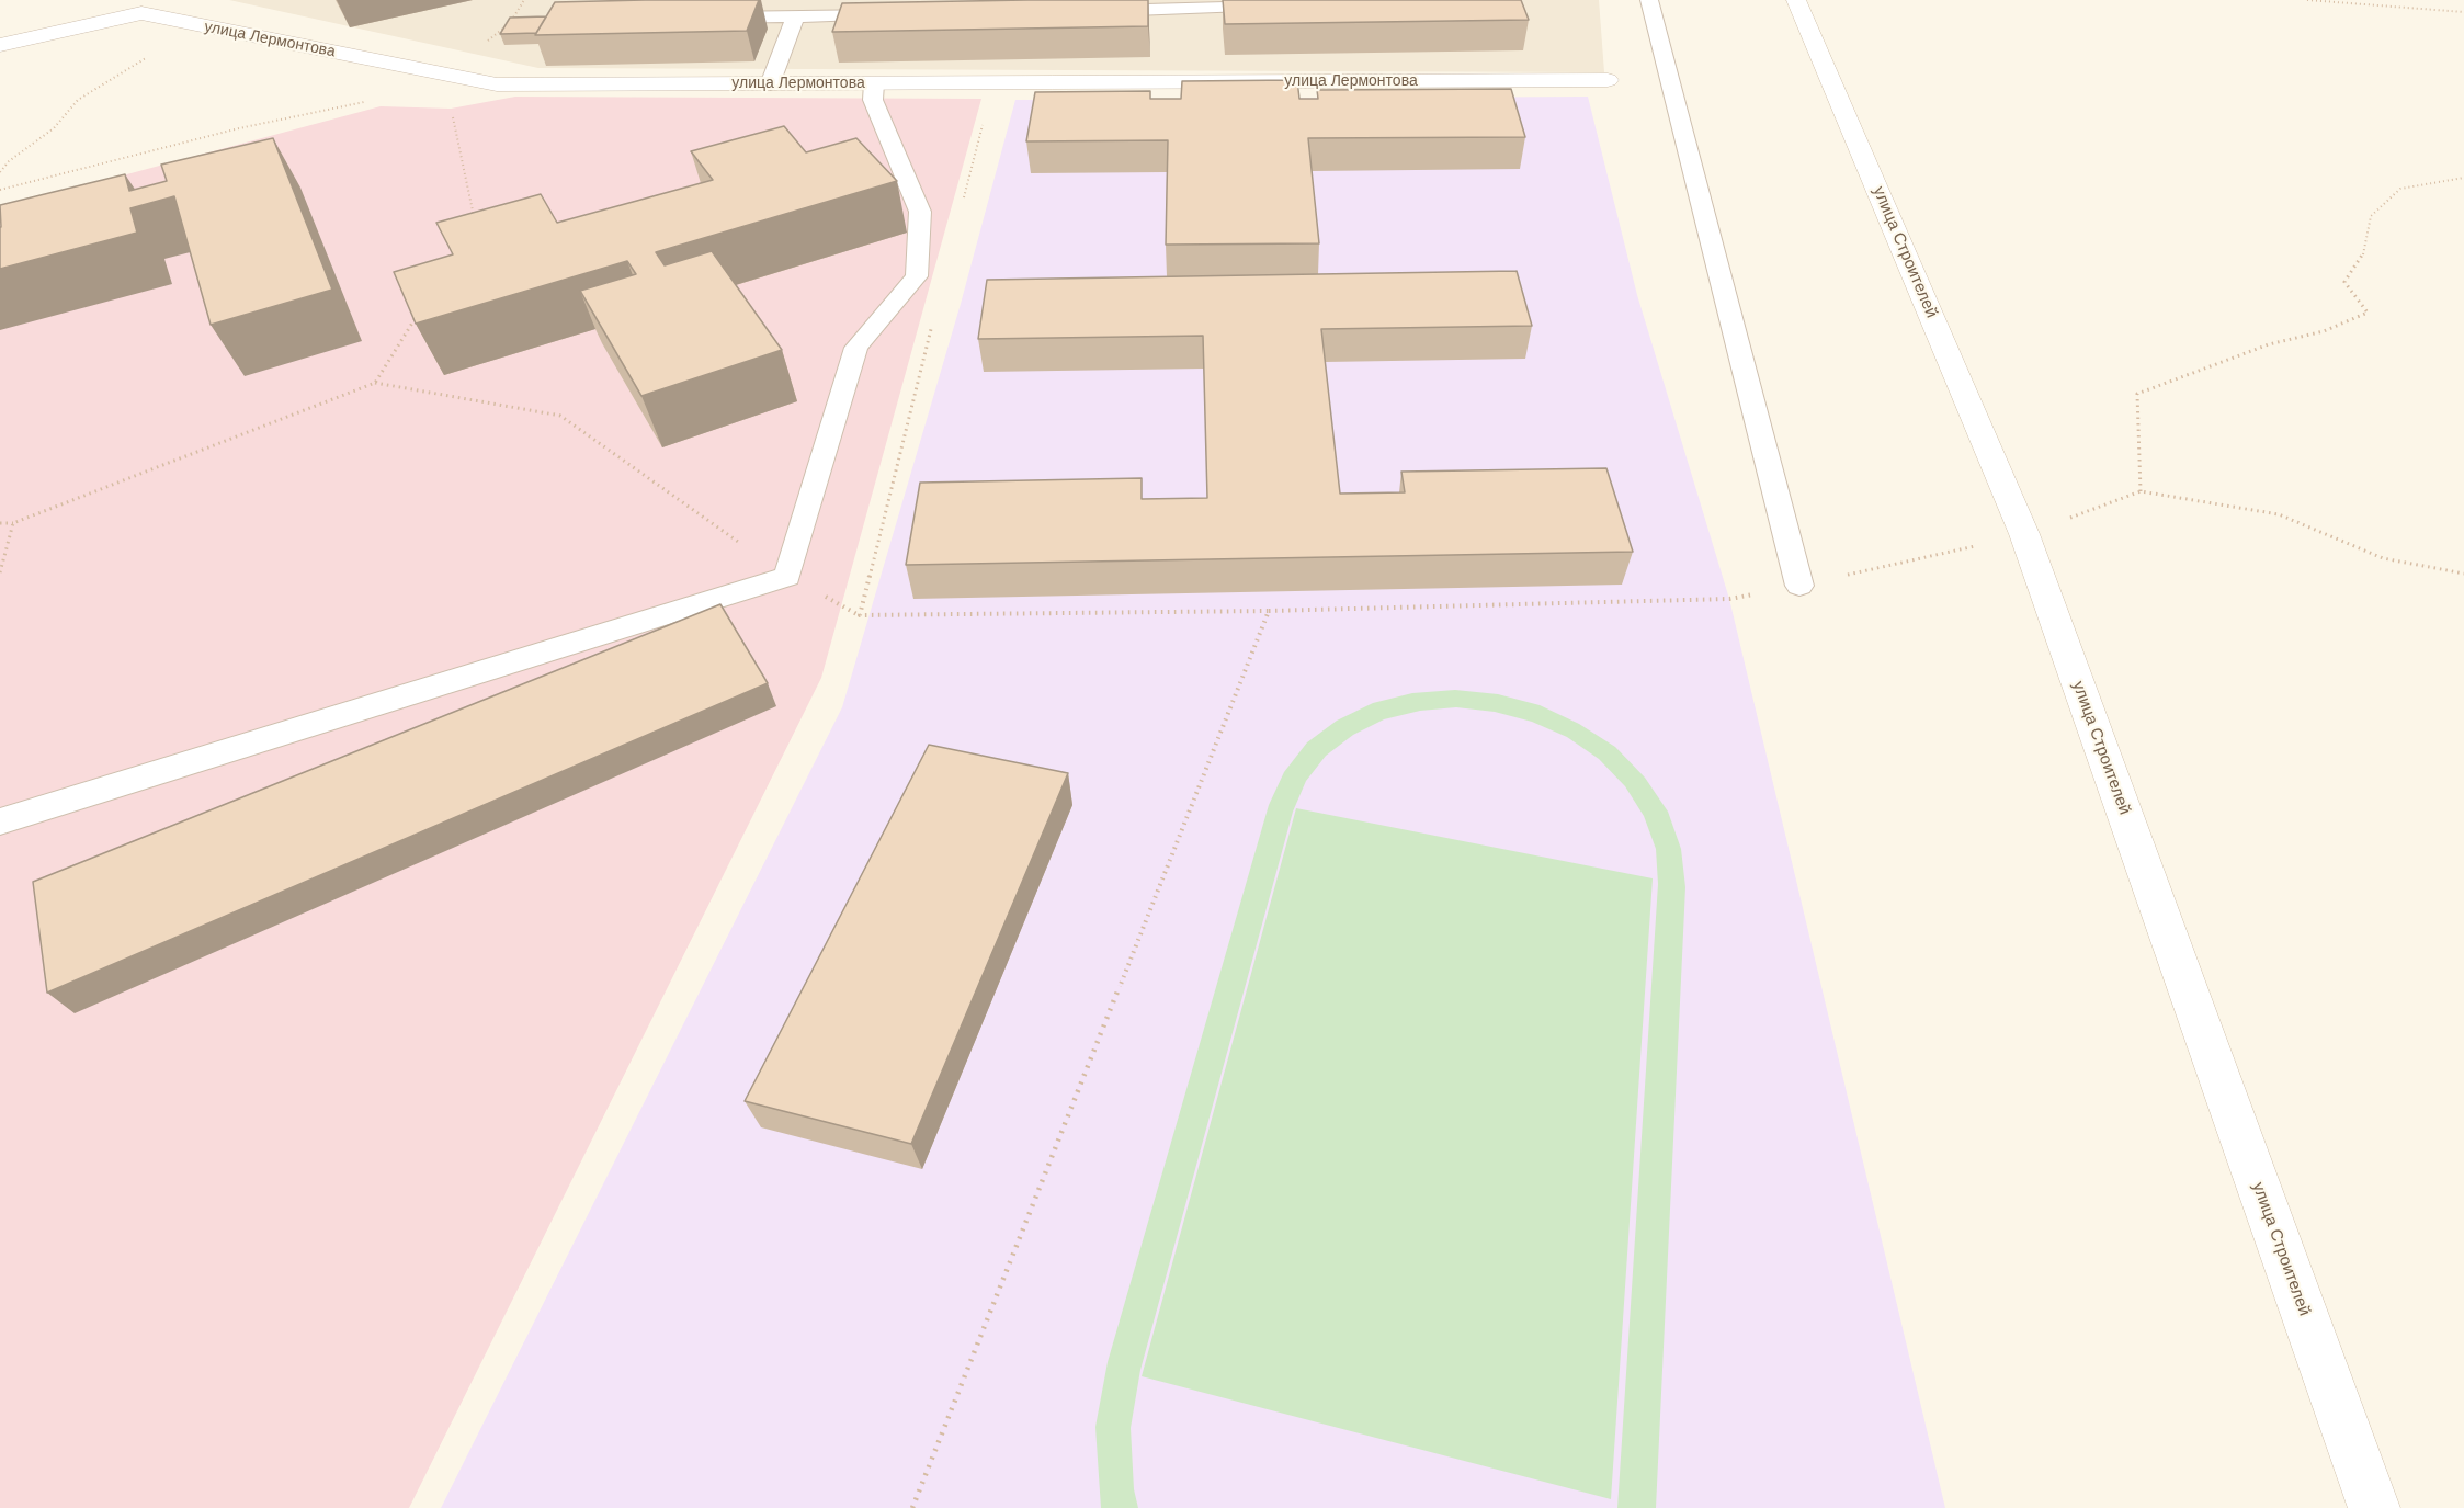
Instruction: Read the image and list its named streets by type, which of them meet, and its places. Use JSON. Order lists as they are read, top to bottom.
{
  "streets": {
    "street": ["улица Лермонтова", "улица Строителей"]
  }
}
